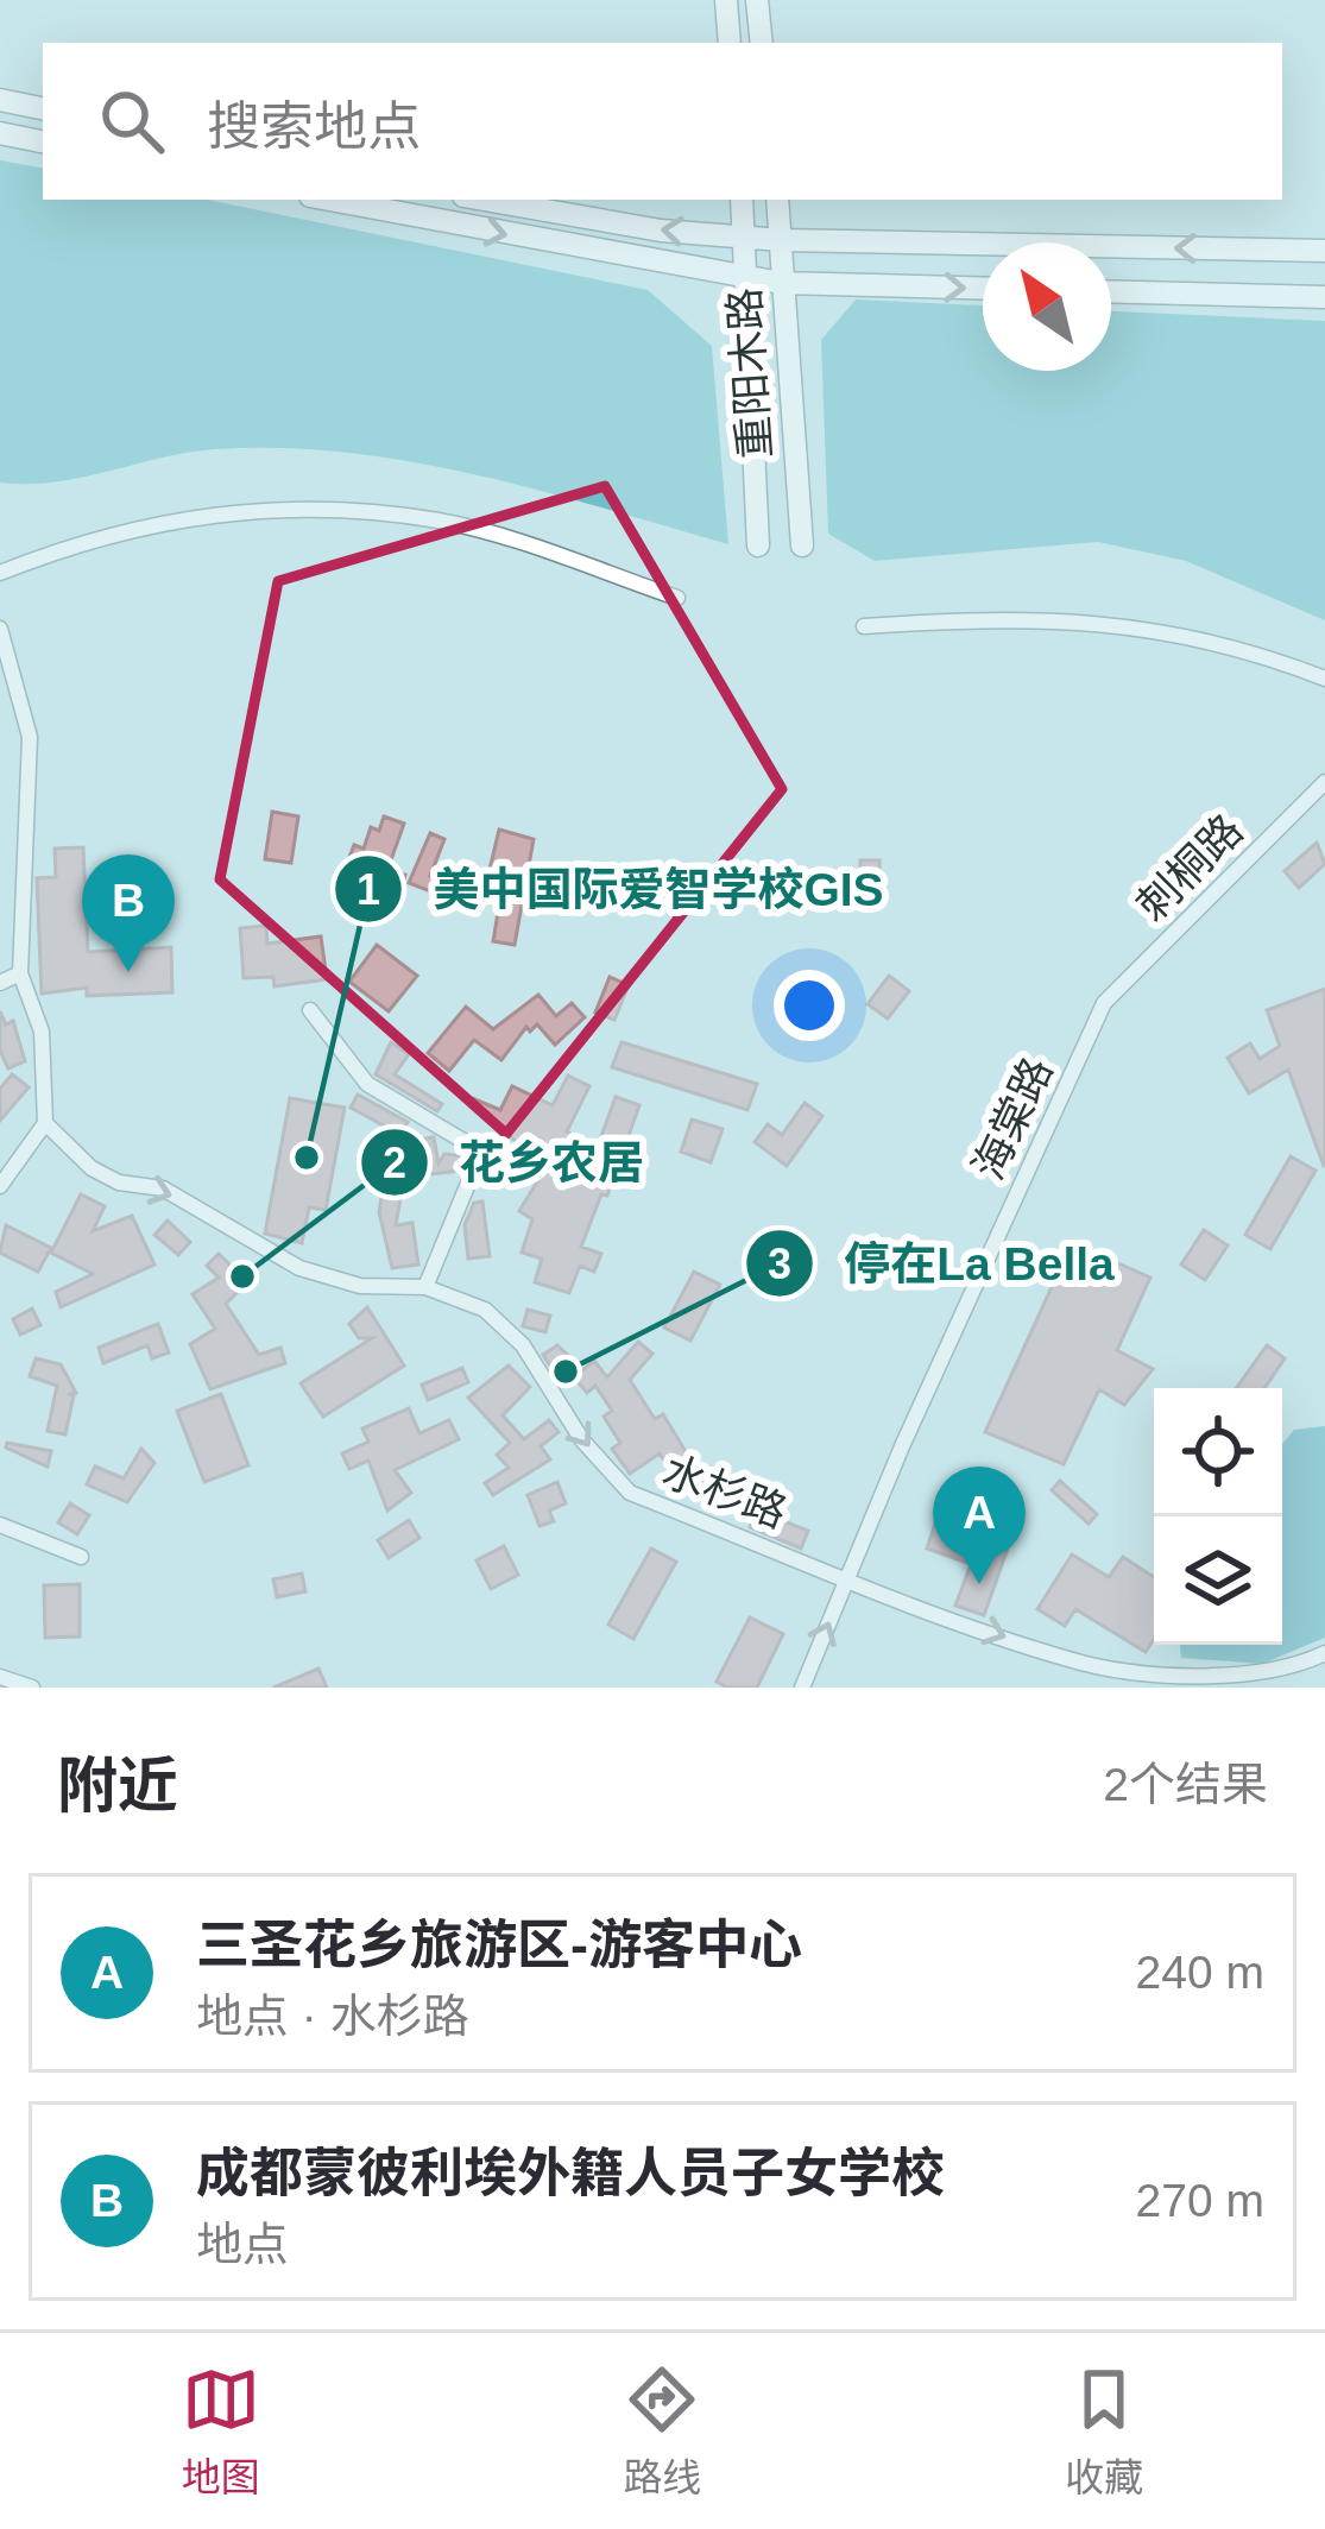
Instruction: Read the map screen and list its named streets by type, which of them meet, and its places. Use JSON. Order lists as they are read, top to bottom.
{
  "streets": {
    "street": [
      "重阳木路",
      "刺桐路",
      "海棠路",
      "水杉路"
    ]
  },
  "crossings": [
    ["刺桐路", "海棠路"],
    ["海棠路", "水杉路"]
  ],
  "one_way": ["水杉路"],
  "places": ["美中国际爱智学校GIS", "花乡农居", "停在La Bella"],
  "north": "top left",
  "page": {
    "search": "搜索地点",
    "pins": ["B", "A"],
    "heading": ["附近", "2个结果"],
    "list": [
      {
        "mark": "A",
        "name": "三圣花乡旅游区-游客中心",
        "note": "地点 · 水杉路",
        "value": "240 m"
      },
      {
        "mark": "B",
        "name": "成都蒙彼利埃外籍人员子女学校",
        "note": "地点",
        "value": "270 m"
      }
    ],
    "nav": ["地图", "路线", "收藏"]
  }
}
